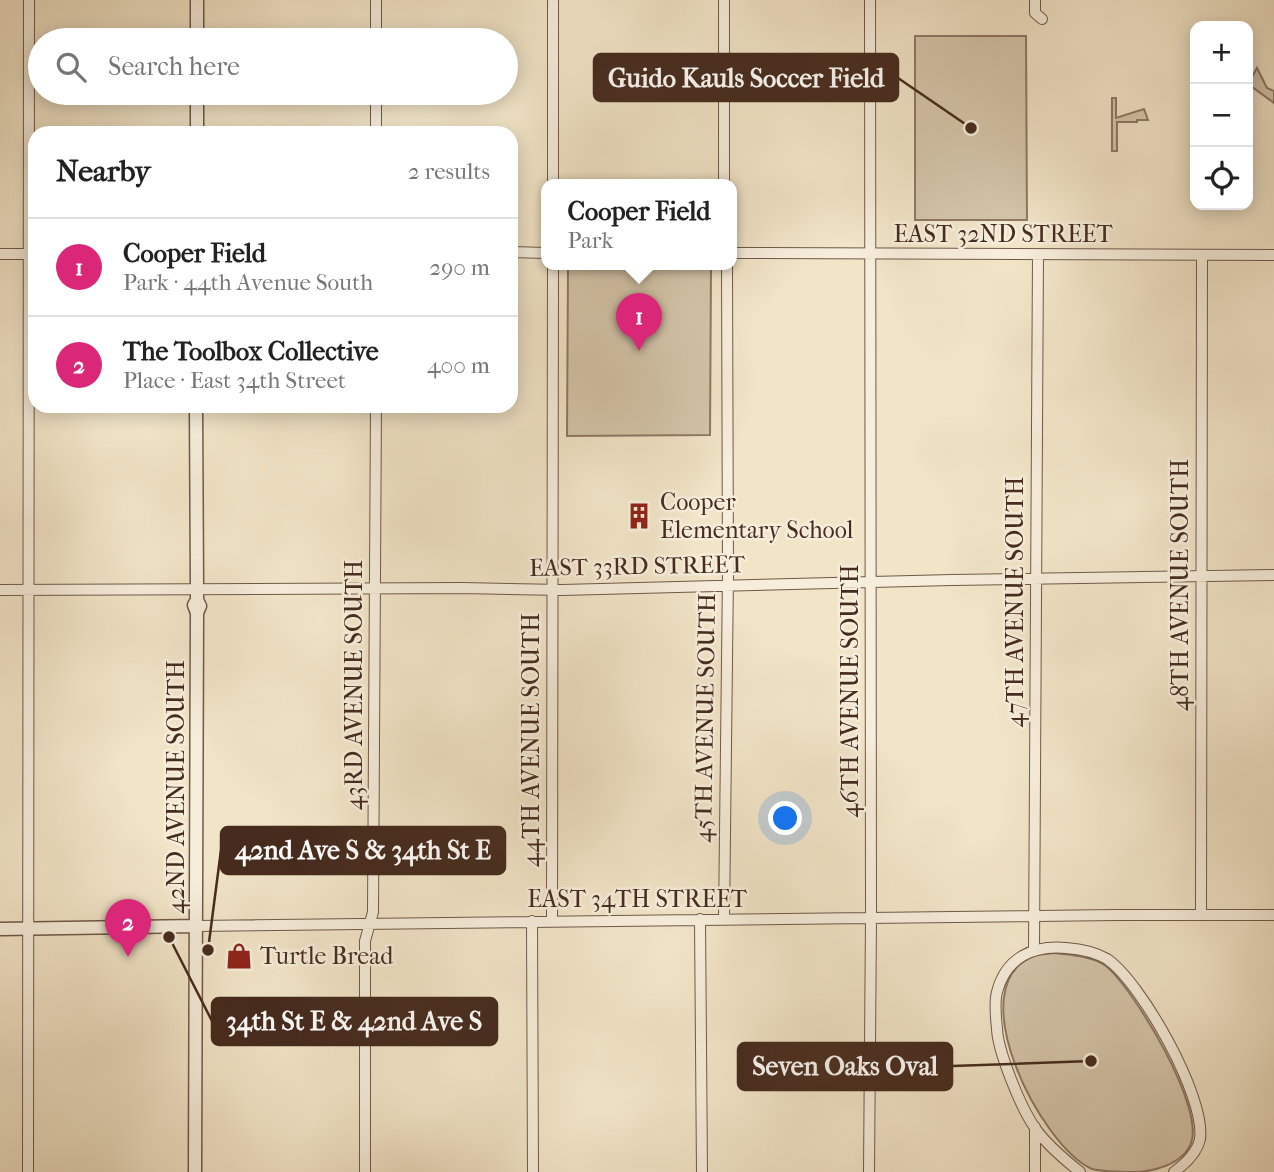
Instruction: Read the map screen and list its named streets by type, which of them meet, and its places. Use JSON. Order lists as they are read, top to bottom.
{
  "streets": {
    "street": [
      "EAST 32ND STREET",
      "EAST 33RD STREET",
      "48TH AVENUE SOUTH",
      "47TH AVENUE SOUTH",
      "43RD AVENUE SOUTH",
      "46TH AVENUE SOUTH",
      "45TH AVENUE SOUTH",
      "44TH AVENUE SOUTH",
      "42ND AVENUE SOUTH",
      "EAST 34TH STREET"
    ]
  },
  "crossings": [
    ["EAST 32ND STREET", "48TH AVENUE SOUTH"],
    ["EAST 32ND STREET", "47TH AVENUE SOUTH"],
    ["EAST 32ND STREET", "46TH AVENUE SOUTH"],
    ["EAST 33RD STREET", "48TH AVENUE SOUTH"],
    ["EAST 33RD STREET", "47TH AVENUE SOUTH"],
    ["EAST 33RD STREET", "43RD AVENUE SOUTH"],
    ["EAST 33RD STREET", "46TH AVENUE SOUTH"],
    ["EAST 33RD STREET", "45TH AVENUE SOUTH"],
    ["EAST 33RD STREET", "44TH AVENUE SOUTH"],
    ["EAST 33RD STREET", "42ND AVENUE SOUTH"],
    ["48TH AVENUE SOUTH", "EAST 34TH STREET"],
    ["47TH AVENUE SOUTH", "EAST 34TH STREET"],
    ["43RD AVENUE SOUTH", "EAST 34TH STREET"],
    ["46TH AVENUE SOUTH", "EAST 34TH STREET"],
    ["45TH AVENUE SOUTH", "EAST 34TH STREET"],
    ["44TH AVENUE SOUTH", "EAST 34TH STREET"],
    ["42ND AVENUE SOUTH", "EAST 34TH STREET"]
  ],
  "places": {
    "other": [
      "Guido Kauls Soccer Field",
      "34th St E & 42nd Ave S",
      "42nd Ave S & 34th St E",
      "Seven Oaks Oval"
    ],
    "building": ["Cooper Elementary School"],
    "shop": ["Turtle Bread"]
  },
  "page": {
    "map_buttons": ["+", "−"],
    "search": "Search here",
    "heading": ["Nearby", "2 results"],
    "popup": ["Cooper Field", "Park"],
    "list": [
      {
        "mark": "1",
        "name": "Cooper Field",
        "note": "Park · 44th Avenue South",
        "value": "290 m"
      },
      {
        "mark": "2",
        "name": "The Toolbox Collective",
        "note": "Place · East 34th Street",
        "value": "400 m"
      }
    ],
    "pins": ["1", "2"]
  }
}
